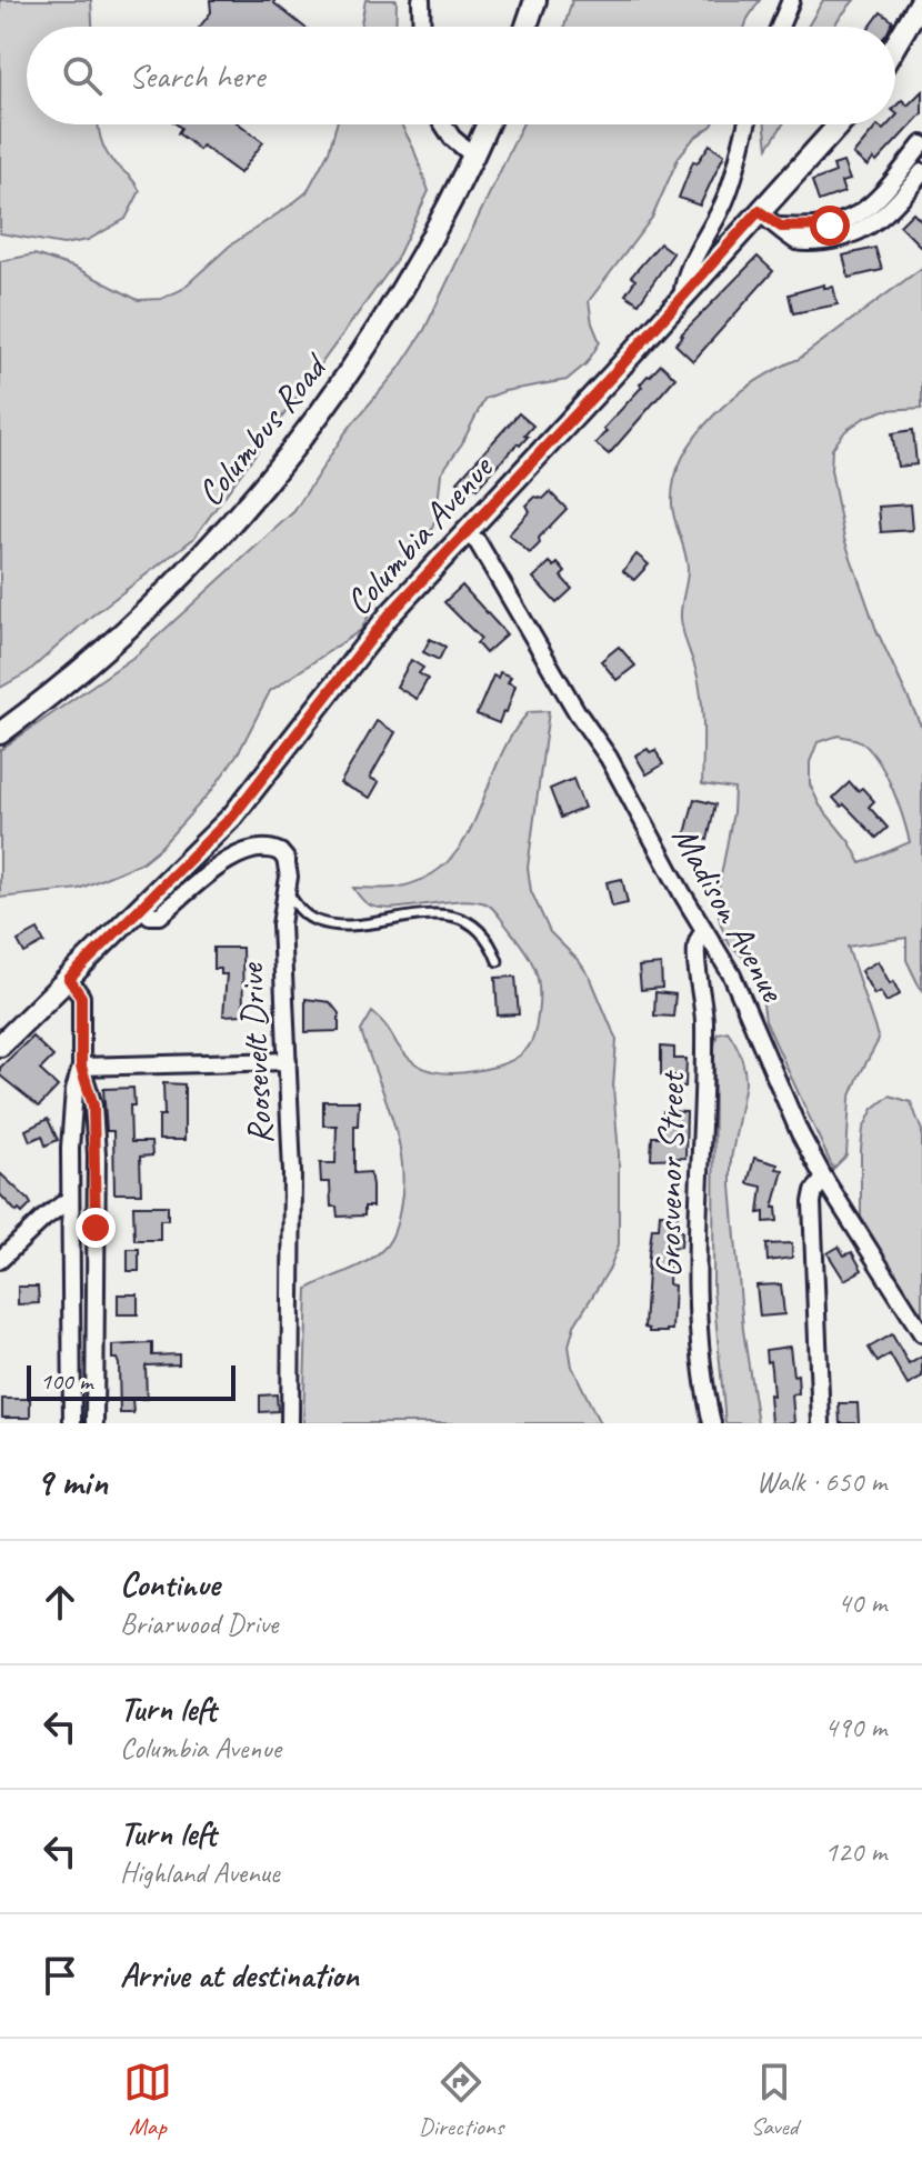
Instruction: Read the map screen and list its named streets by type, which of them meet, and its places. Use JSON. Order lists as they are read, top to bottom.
{
  "streets": {
    "street": [
      "Columbus Road",
      "Columbia Avenue",
      "Madison Avenue",
      "Roosevelt Drive",
      "Grosvenor Street"
    ]
  },
  "crossings": [
    ["Columbia Avenue", "Madison Avenue"],
    ["Columbia Avenue", "Roosevelt Drive"],
    ["Madison Avenue", "Grosvenor Street"]
  ],
  "scale_bar": "100 m",
  "page": {
    "search": "Search here",
    "scale": "100 m",
    "heading": ["9 min", "Walk · 650 m"],
    "list": [
      ["Continue", "Briarwood Drive", "40 m"],
      ["Turn left", "Columbia Avenue", "490 m"],
      ["Turn left", "Highland Avenue", "120 m"],
      "Arrive at destination"
    ],
    "nav": ["Map", "Directions", "Saved"]
  }
}
